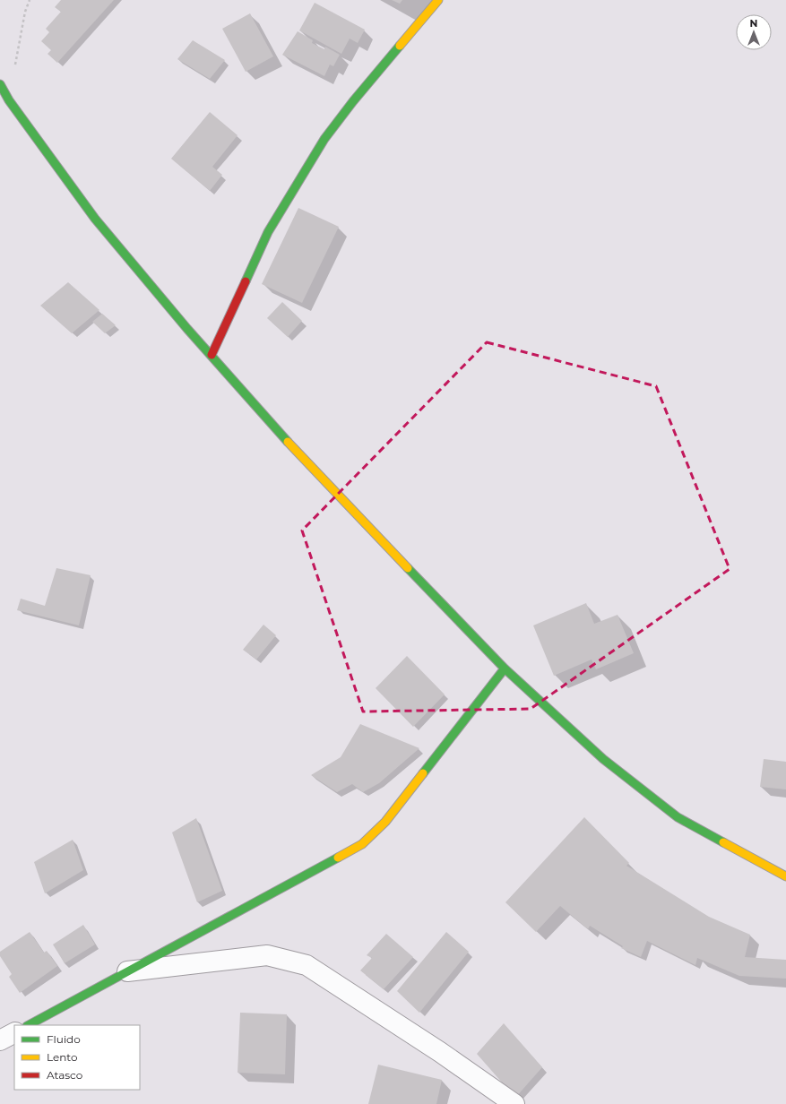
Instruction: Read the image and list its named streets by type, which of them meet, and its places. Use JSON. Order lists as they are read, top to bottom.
{
  "legend": ["Fluido", "Lento", "Atasco"],
  "north": "top"
}
